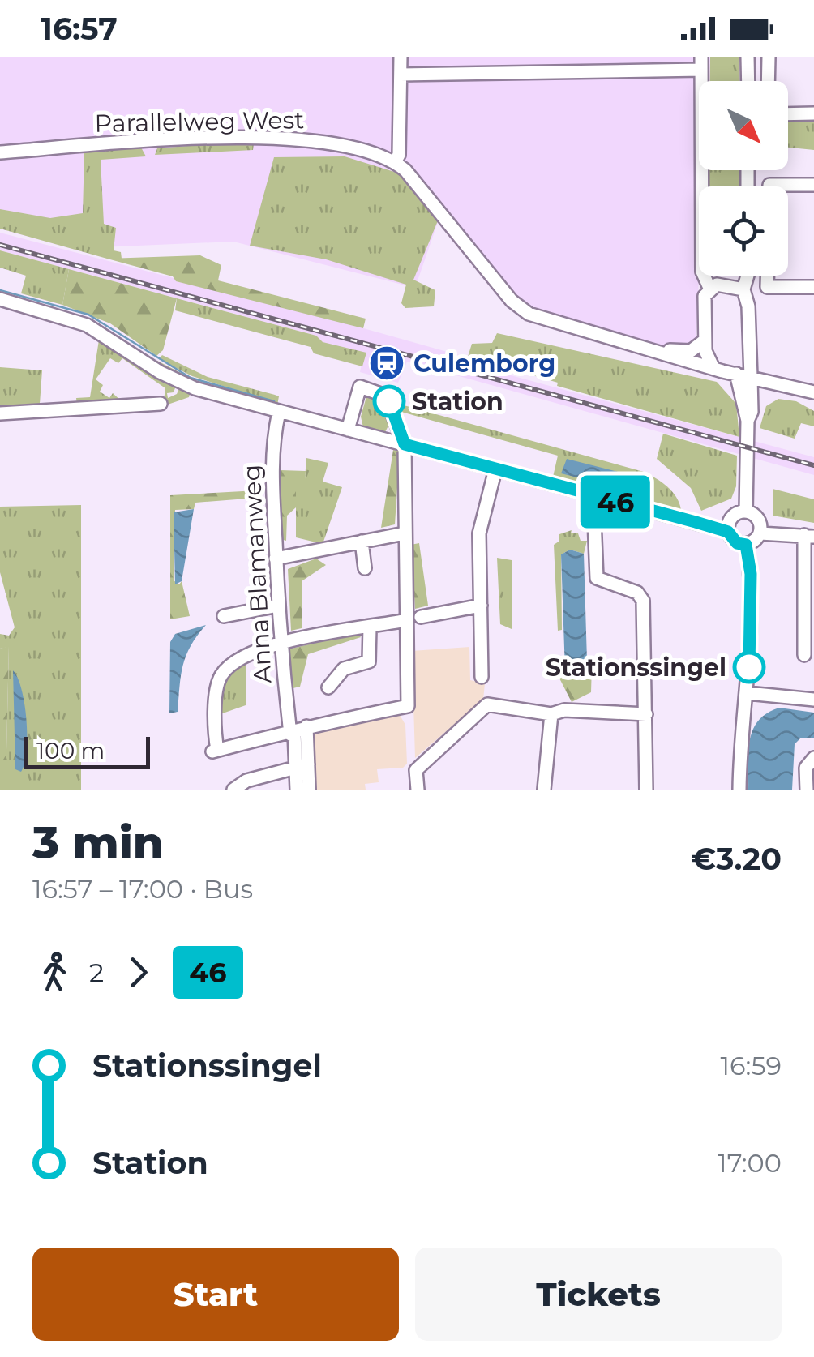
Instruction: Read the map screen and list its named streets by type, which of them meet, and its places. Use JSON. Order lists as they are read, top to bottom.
{
  "streets": {
    "street": ["Parallelweg West", "Anna Blamanweg"]
  },
  "places": {
    "station": ["Culemborg"],
    "other": ["Station", "Stationssingel"]
  },
  "lines": ["bus line 46"],
  "scale_bar": "100 m",
  "north": "bottom right",
  "page": {
    "status": "16:57",
    "on_map": "46",
    "scale": "100 m",
    "heading": ["3 min", "16:57 – 17:00 · Bus", "€3.20"],
    "legs": ["2", "46"],
    "list": [
      {
        "name": "Stationssingel",
        "value": "16:59"
      },
      {
        "name": "Station",
        "value": "17:00"
      }
    ],
    "buttons": ["Start", "Tickets"]
  }
}
